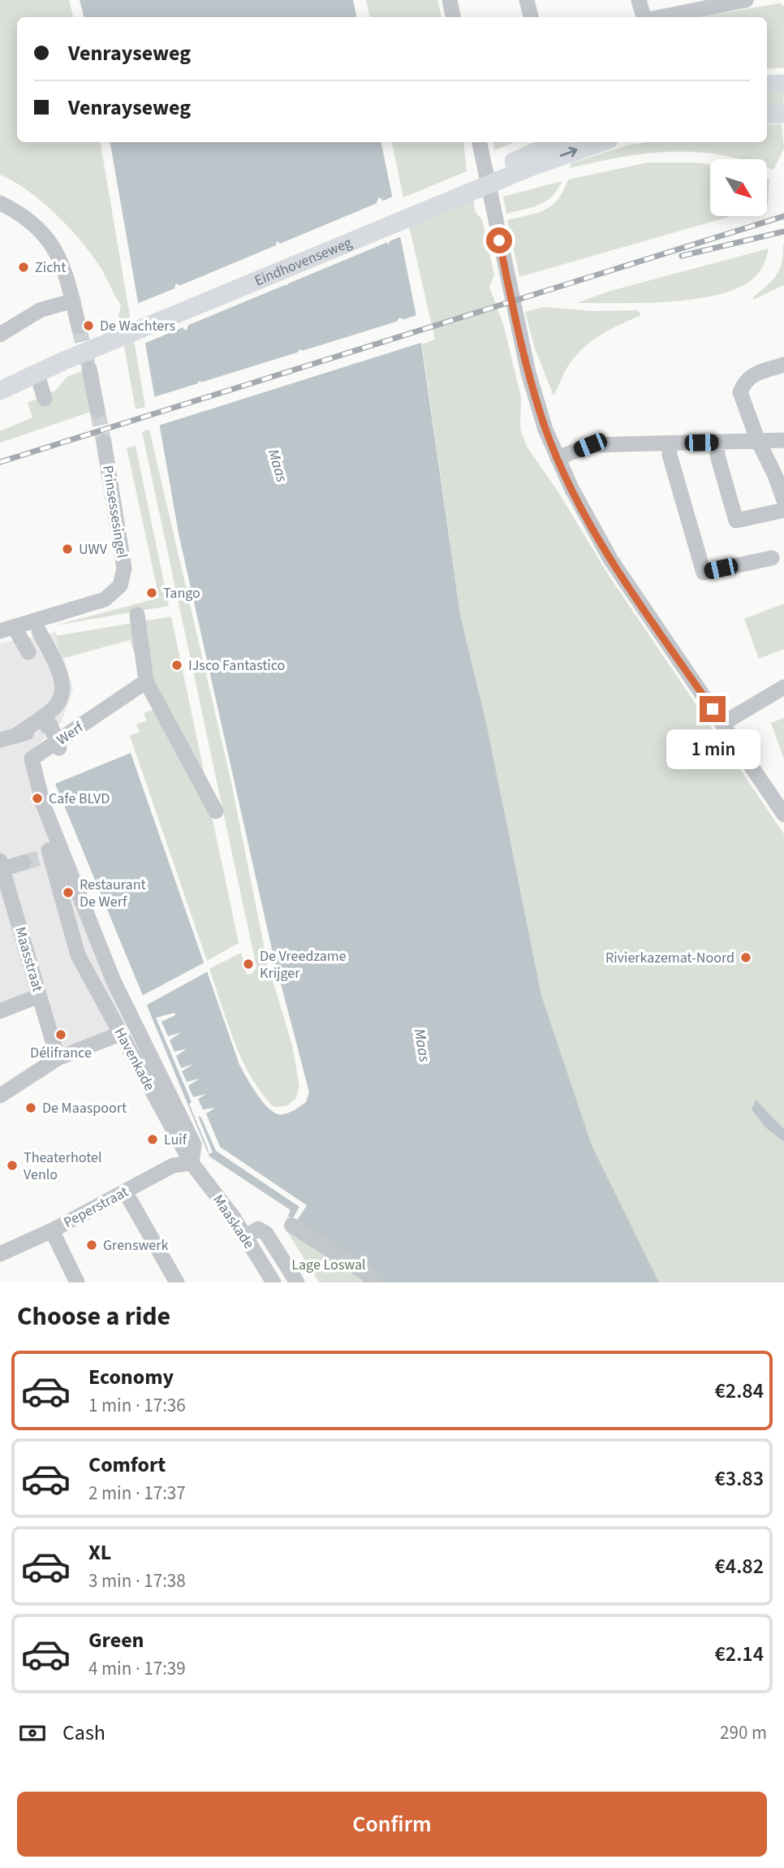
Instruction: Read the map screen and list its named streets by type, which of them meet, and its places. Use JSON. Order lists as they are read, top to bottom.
{
  "streets": {
    "main road": ["Eindhovenseweg"],
    "street": [
      "Prinsessesingel",
      "Werf",
      "Maasstraat",
      "Havenkade",
      "Peperstraat",
      "Maaskade"
    ]
  },
  "crossings": [
    ["Werf", "Havenkade"],
    ["Werf", "Peperstraat"],
    ["Werf", "Maaskade"],
    ["Havenkade", "Peperstraat"],
    ["Havenkade", "Maaskade"],
    ["Peperstraat", "Maaskade"]
  ],
  "water": ["Maas"],
  "parks": ["Lage Loswal"],
  "places": [
    "Zicht",
    "De Wachters",
    "UWV",
    "Tango",
    "IJsco Fantastico",
    "Cafe BLVD",
    "Restaurant De Werf",
    "Rivierkazemat-Noord",
    "De Vreedzame Krijger",
    "Délifrance",
    "De Maaspoort",
    "Luif",
    "Theaterhotel Venlo",
    "Grenswerk"
  ],
  "north": "bottom right",
  "page": {
    "banner": ["Venrayseweg", "Venrayseweg"],
    "bubble": "1 min",
    "heading": "Choose a ride",
    "list": [
      {
        "name": "Economy",
        "note": "1 min · 17:36",
        "value": "€2.84"
      },
      {
        "name": "Comfort",
        "note": "2 min · 17:37",
        "value": "€3.83"
      },
      {
        "name": "XL",
        "note": "3 min · 17:38",
        "value": "€4.82"
      },
      {
        "name": "Green",
        "note": "4 min · 17:39",
        "value": "€2.14"
      }
    ],
    "pay": ["Cash", "290 m"],
    "buttons": "Confirm"
  }
}
